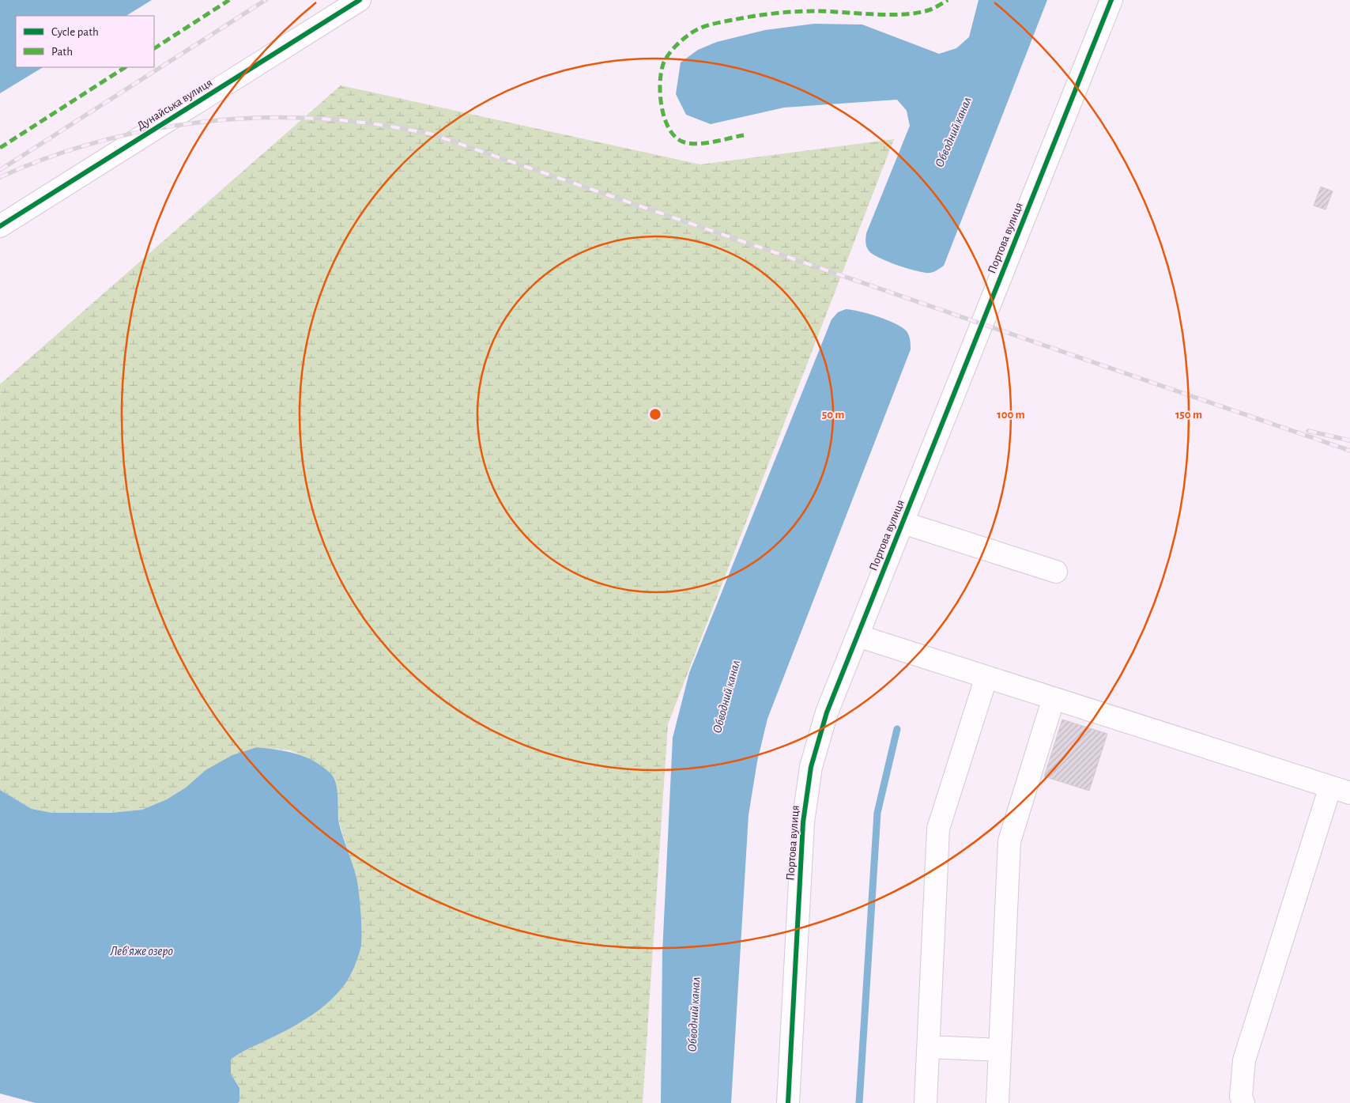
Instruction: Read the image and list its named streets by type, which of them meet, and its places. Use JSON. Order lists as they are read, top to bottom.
{
  "streets": {
    "street": ["Дунайська вулиця", "Портова вулиця"]
  },
  "water": ["Обводний канал", "Леб’яже озеро"],
  "legend": ["Cycle path", "Path"],
  "rings": ["50 m", "100 m", "150 m"]
}
